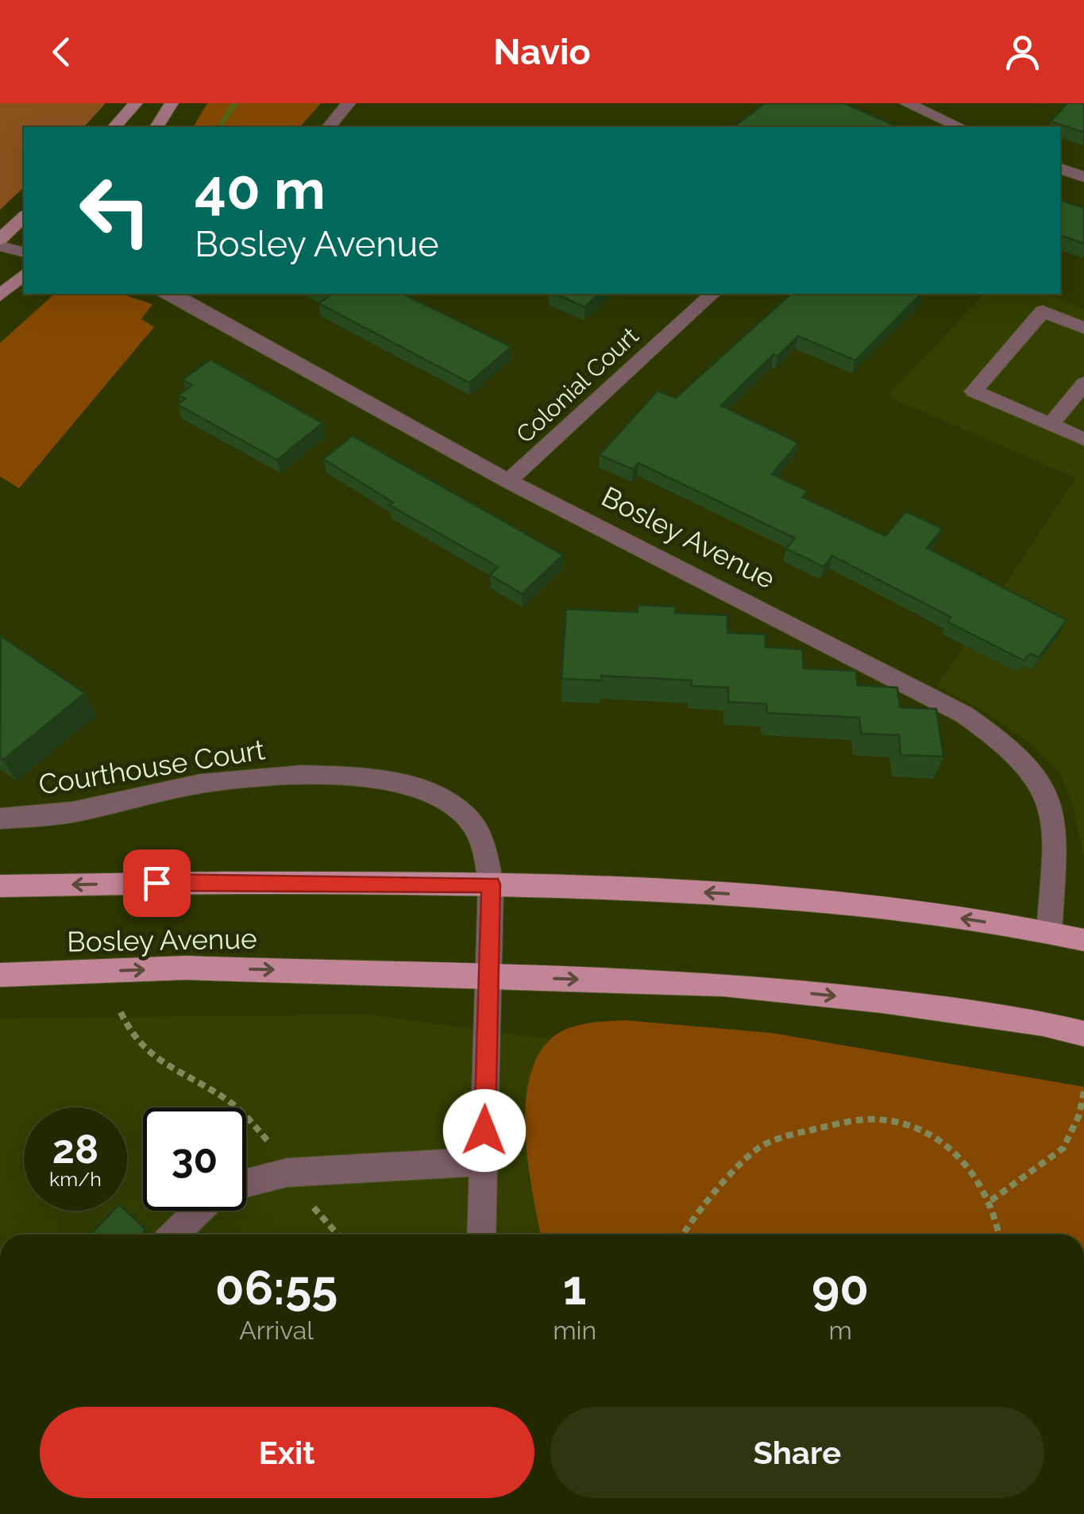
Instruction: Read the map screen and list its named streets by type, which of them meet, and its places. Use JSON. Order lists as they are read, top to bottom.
{
  "streets": {
    "main road": ["Bosley Avenue"],
    "street": ["Colonial Court", "Courthouse Court"]
  },
  "crossings": [
    ["Colonial Court", "Bosley Avenue"],
    ["Bosley Avenue", "Courthouse Court"]
  ],
  "page": {
    "header": "Navio",
    "turn": ["40 m", "Bosley Avenue"],
    "speed": "28 km/h",
    "limit": "30",
    "eta": [
      "06:55",
      "Arrival",
      "1",
      "min",
      "90",
      "m"
    ],
    "buttons": ["Exit", "Share"]
  }
}
